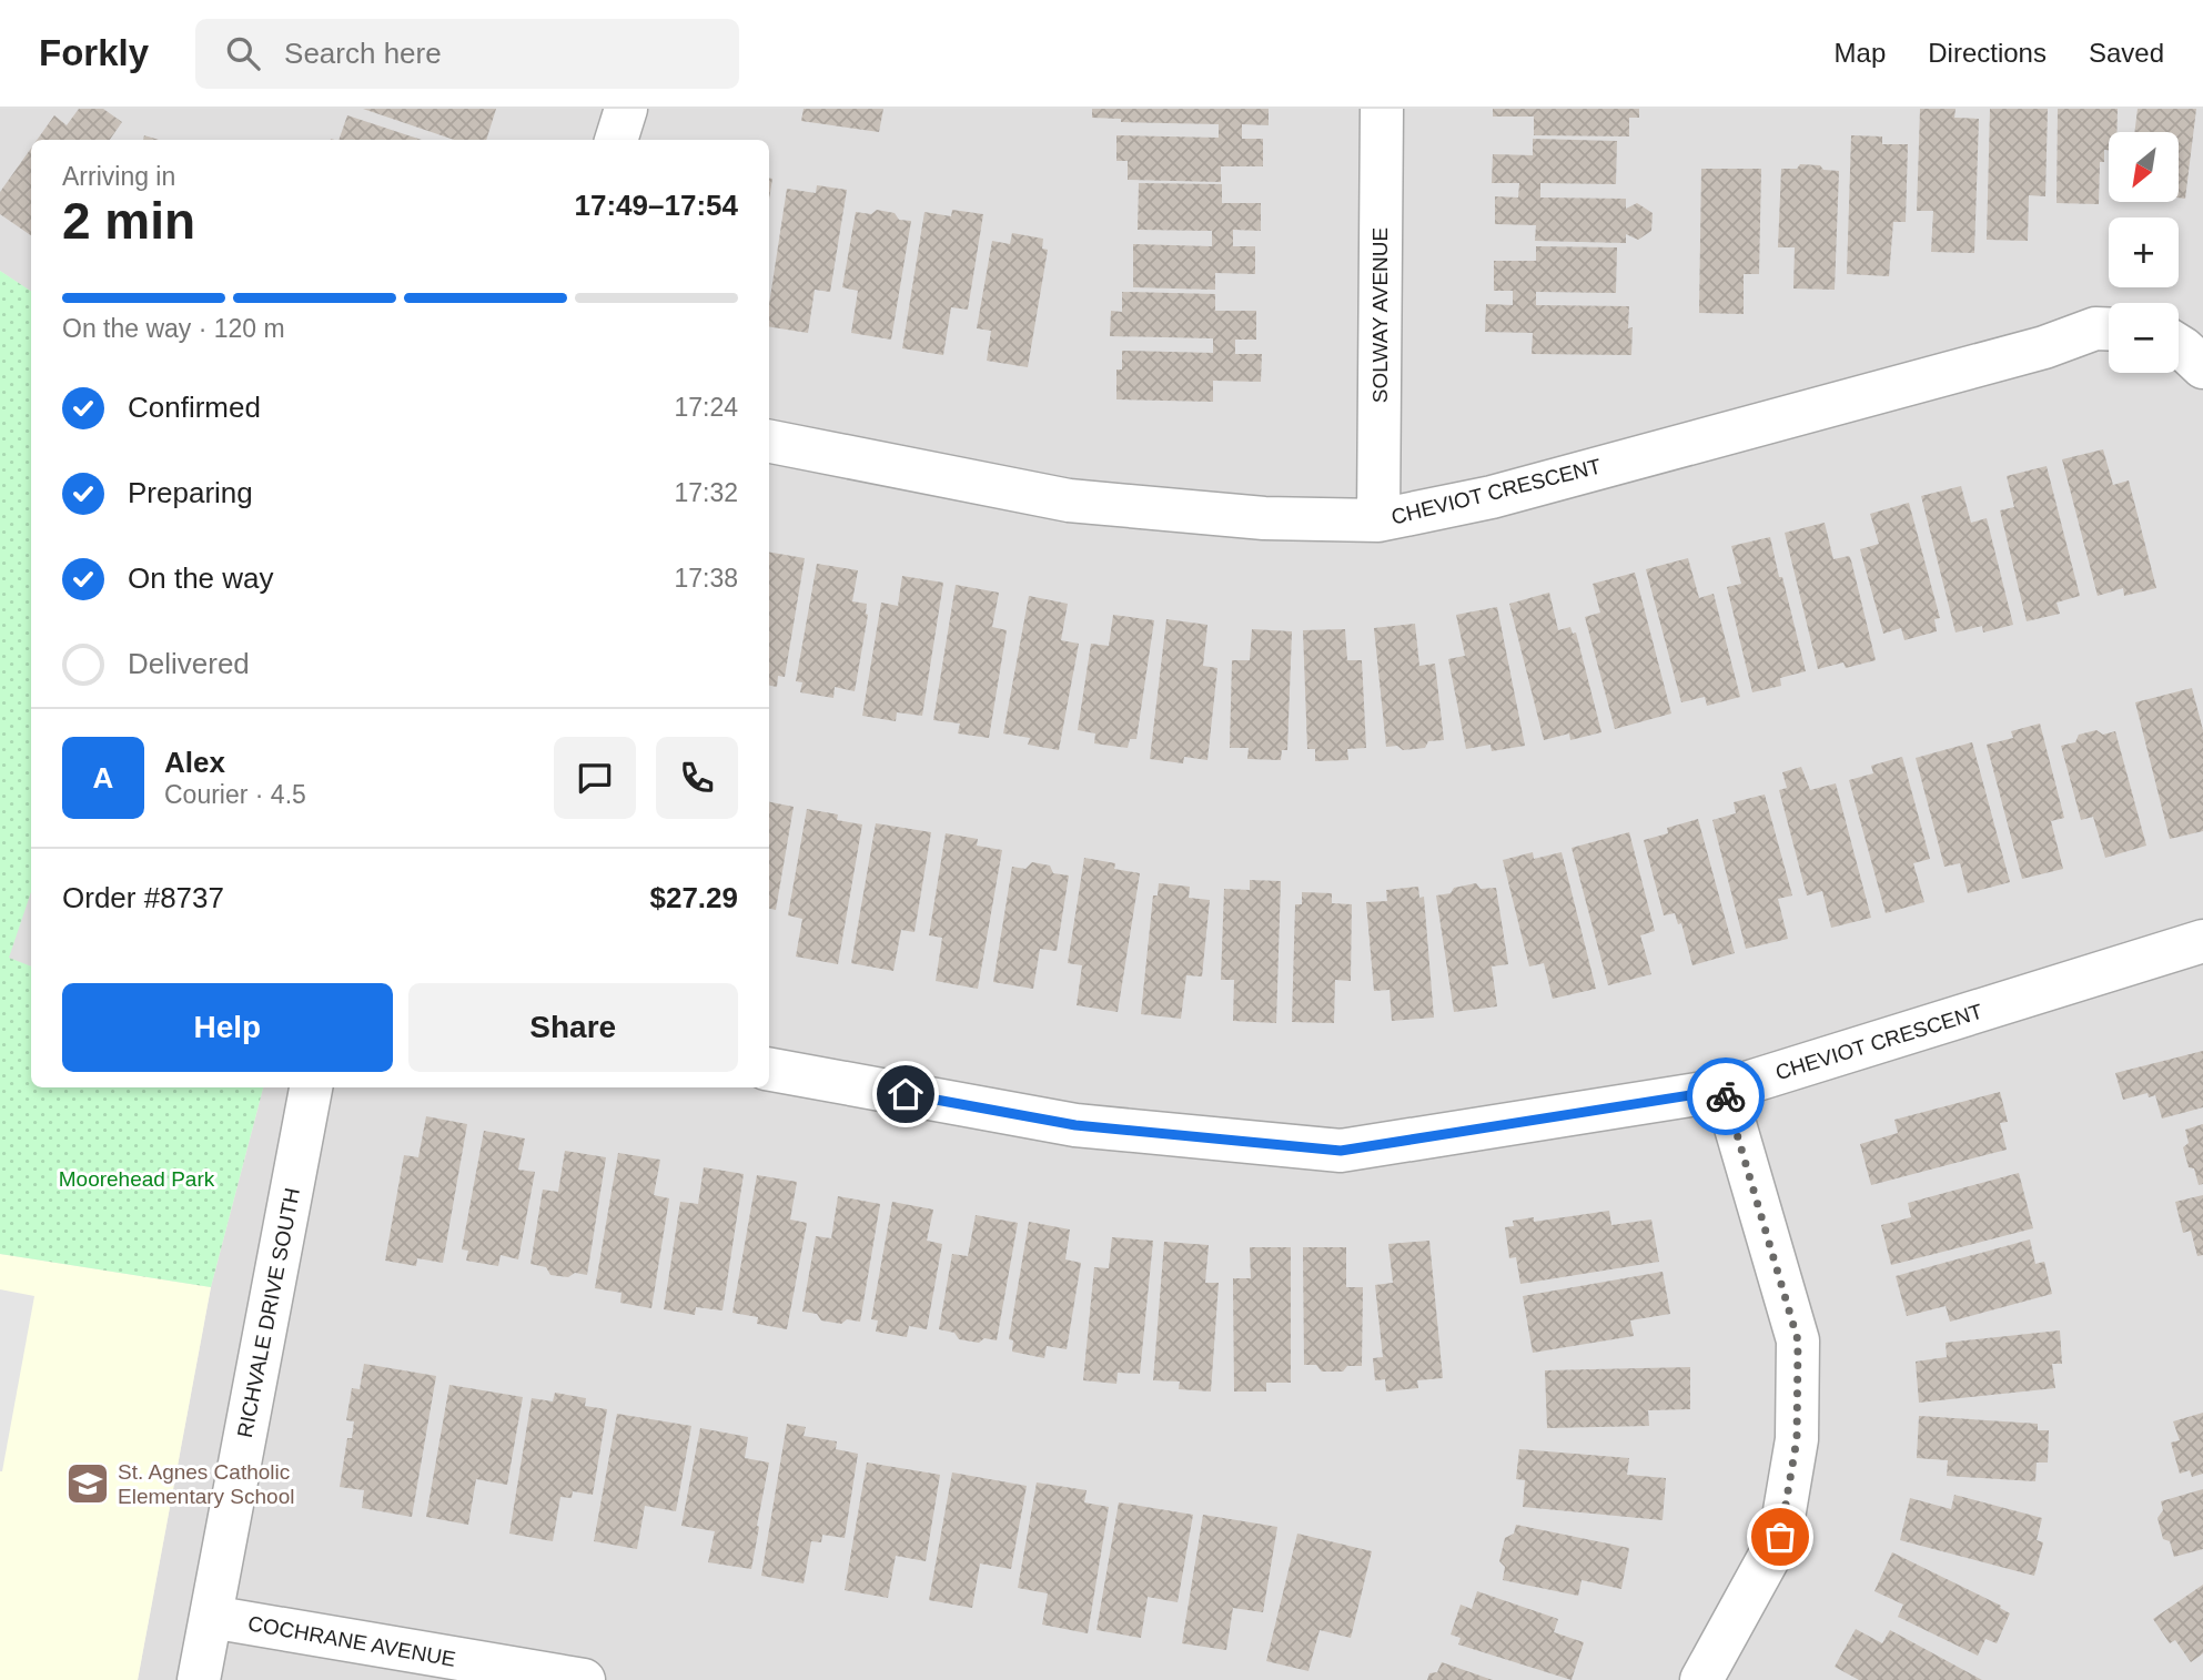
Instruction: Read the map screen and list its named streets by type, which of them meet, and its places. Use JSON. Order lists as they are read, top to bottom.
{
  "streets": {
    "street": [
      "SOLWAY AVENUE",
      "CHEVIOT CRESCENT",
      "RICHVALE DRIVE SOUTH",
      "COCHRANE AVENUE"
    ]
  },
  "crossings": [
    ["SOLWAY AVENUE", "CHEVIOT CRESCENT"],
    ["RICHVALE DRIVE SOUTH", "COCHRANE AVENUE"]
  ],
  "parks": ["Moorehead Park"],
  "places": {
    "school or university": ["St. Agnes Catholic Elementary School"]
  },
  "north": "bottom left",
  "page": {
    "header": "Forkly",
    "search": "Search here",
    "nav": ["Map", "Directions", "Saved"],
    "map_buttons": ["+", "−"],
    "heading": ["2 min", "Arriving in", "17:49–17:54"],
    "panel": [
      "Alex",
      "Courier · 4.5",
      "Order #8737",
      "$27.29"
    ],
    "bar": "On the way · 120 m",
    "list": [
      ["Confirmed", "17:24"],
      ["Preparing", "17:32"],
      ["On the way", "17:38"],
      "Delivered"
    ],
    "round": "A",
    "buttons": ["Help", "Share"]
  }
}
